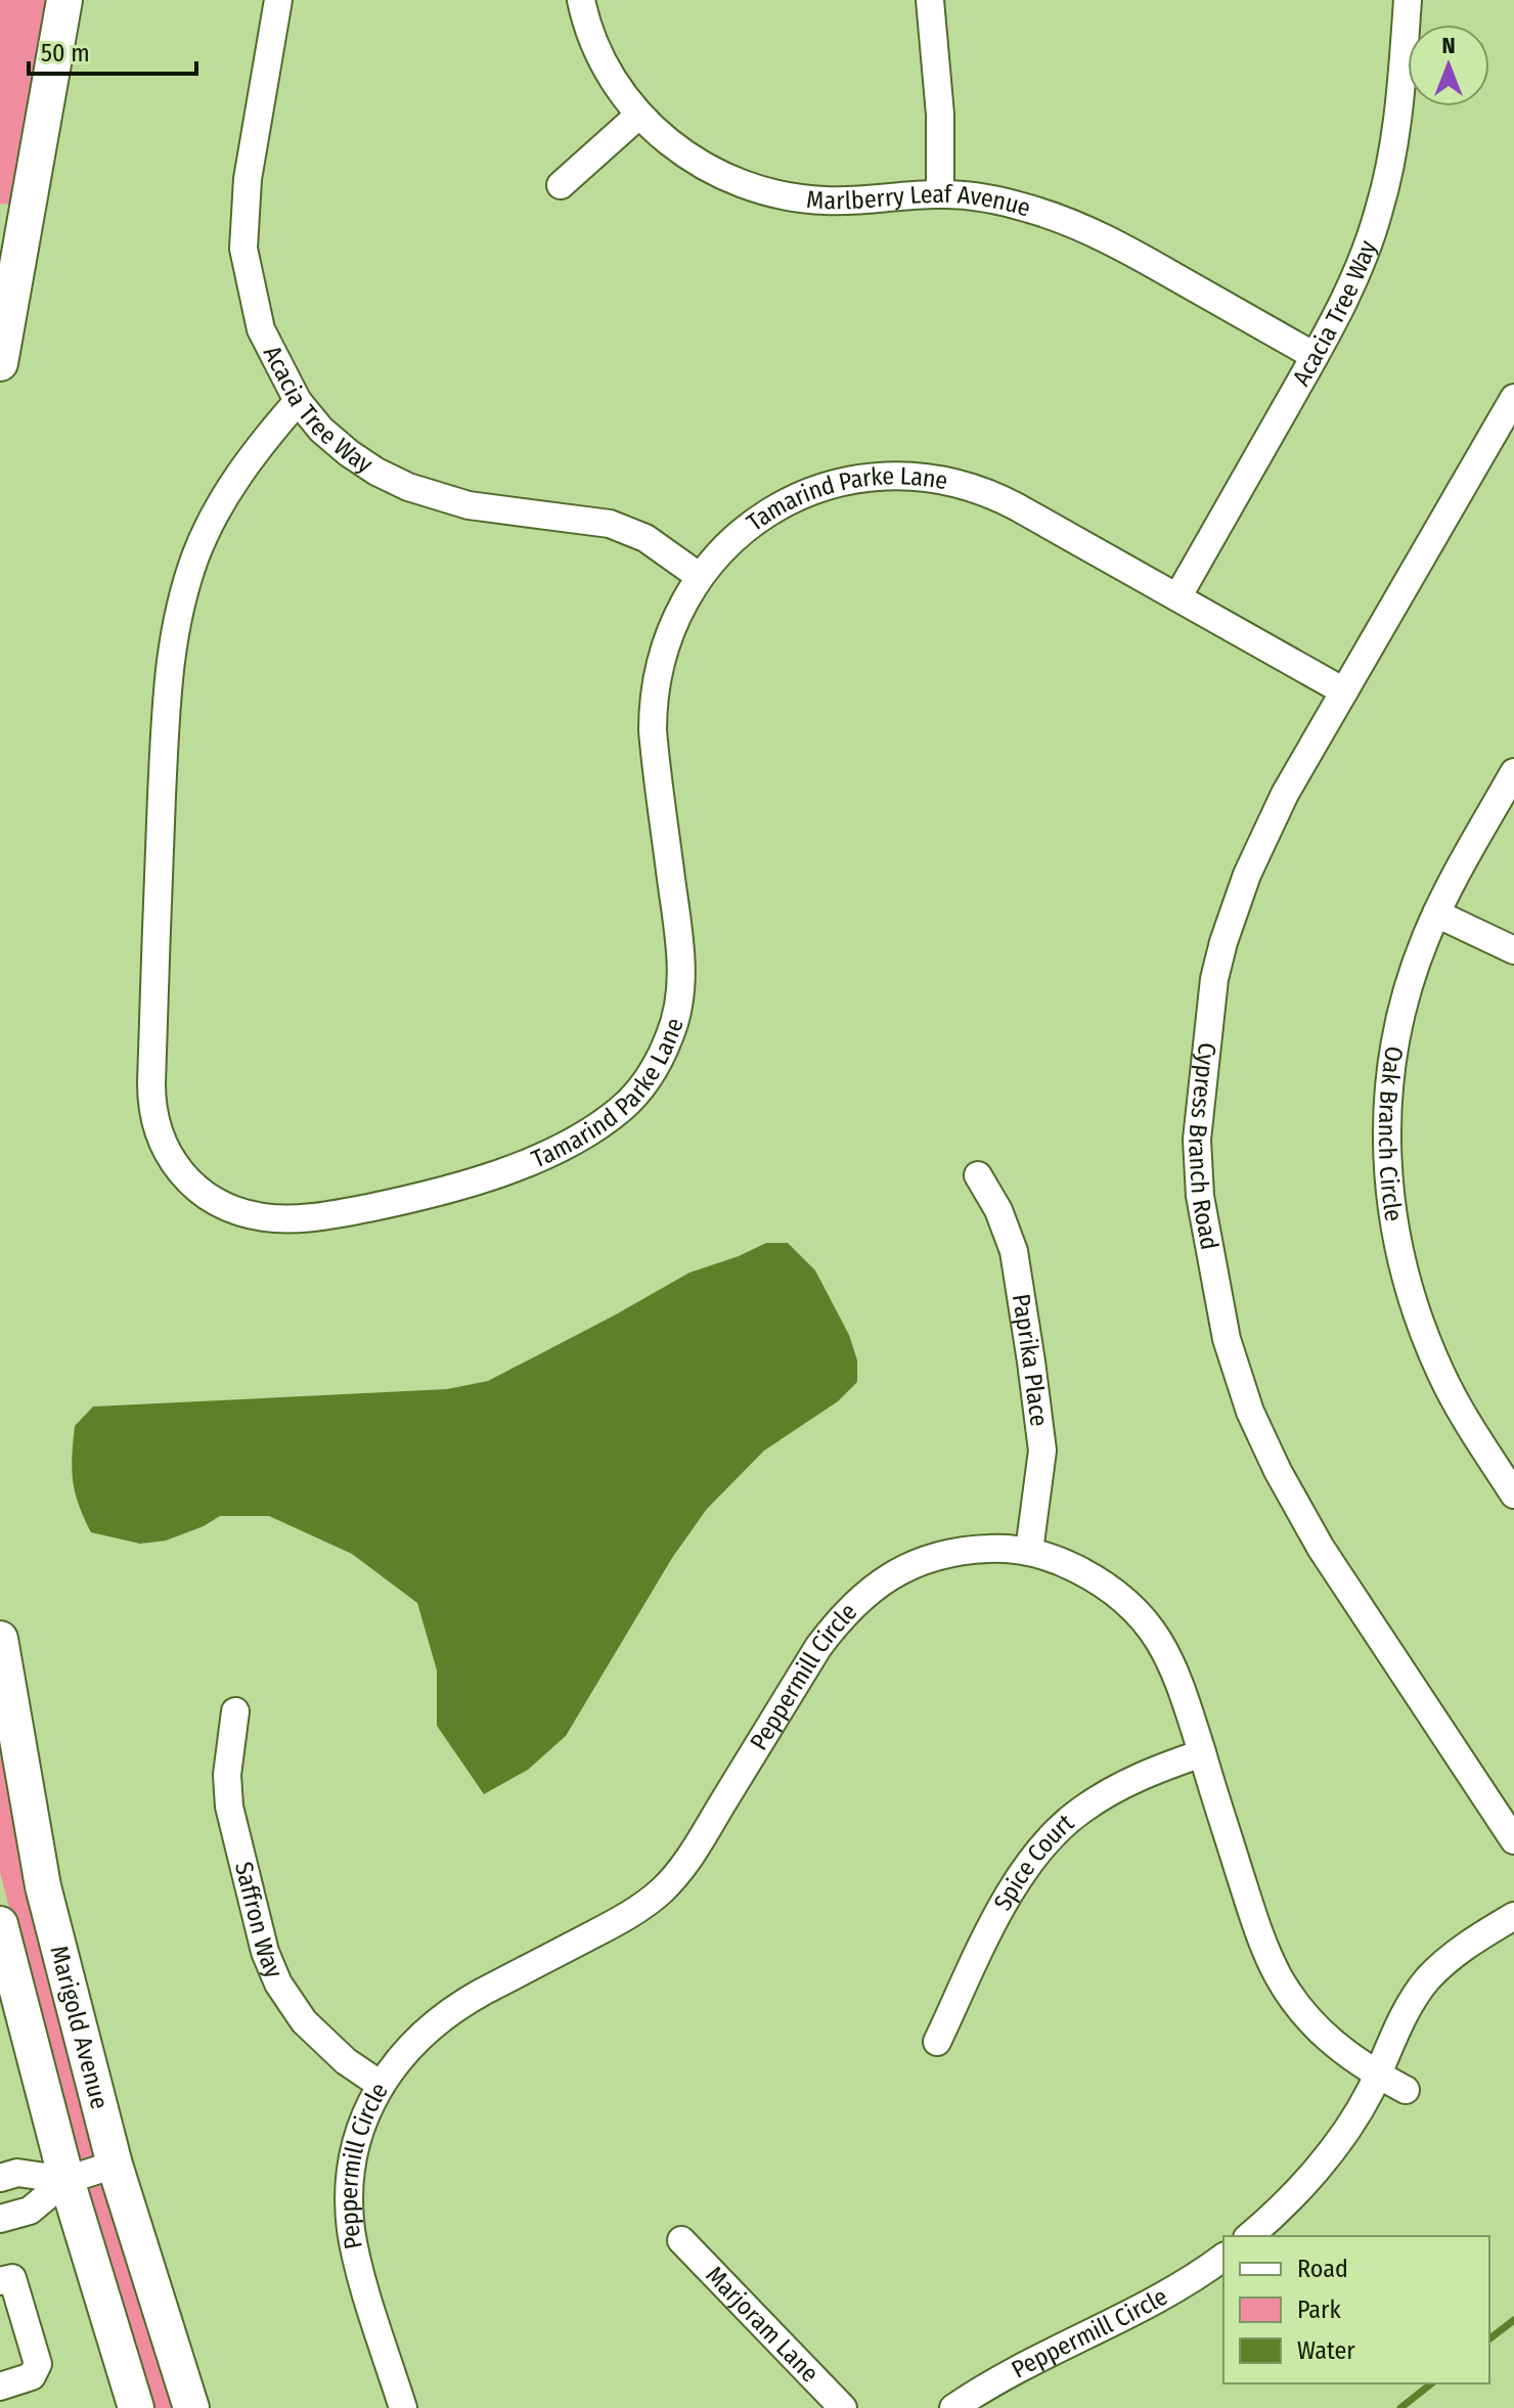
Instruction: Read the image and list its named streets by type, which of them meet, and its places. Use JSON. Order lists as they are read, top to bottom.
{
  "streets": {
    "main road": ["Marigold Avenue"],
    "street": [
      "Marlberry Leaf Avenue",
      "Acacia Tree Way",
      "Tamarind Parke Lane",
      "Oak Branch Circle",
      "Cypress Branch Road",
      "Paprika Place",
      "Peppermill Circle",
      "Spice Court",
      "Saffron Way",
      "Marjoram Lane"
    ]
  },
  "crossings": [
    ["Marlberry Leaf Avenue", "Acacia Tree Way"],
    ["Acacia Tree Way", "Tamarind Parke Lane"],
    ["Tamarind Parke Lane", "Cypress Branch Road"],
    ["Paprika Place", "Peppermill Circle"],
    ["Peppermill Circle", "Spice Court"],
    ["Peppermill Circle", "Saffron Way"]
  ],
  "legend": ["Road", "Park", "Water"],
  "scale_bar": "50 m",
  "north": "top"
}
